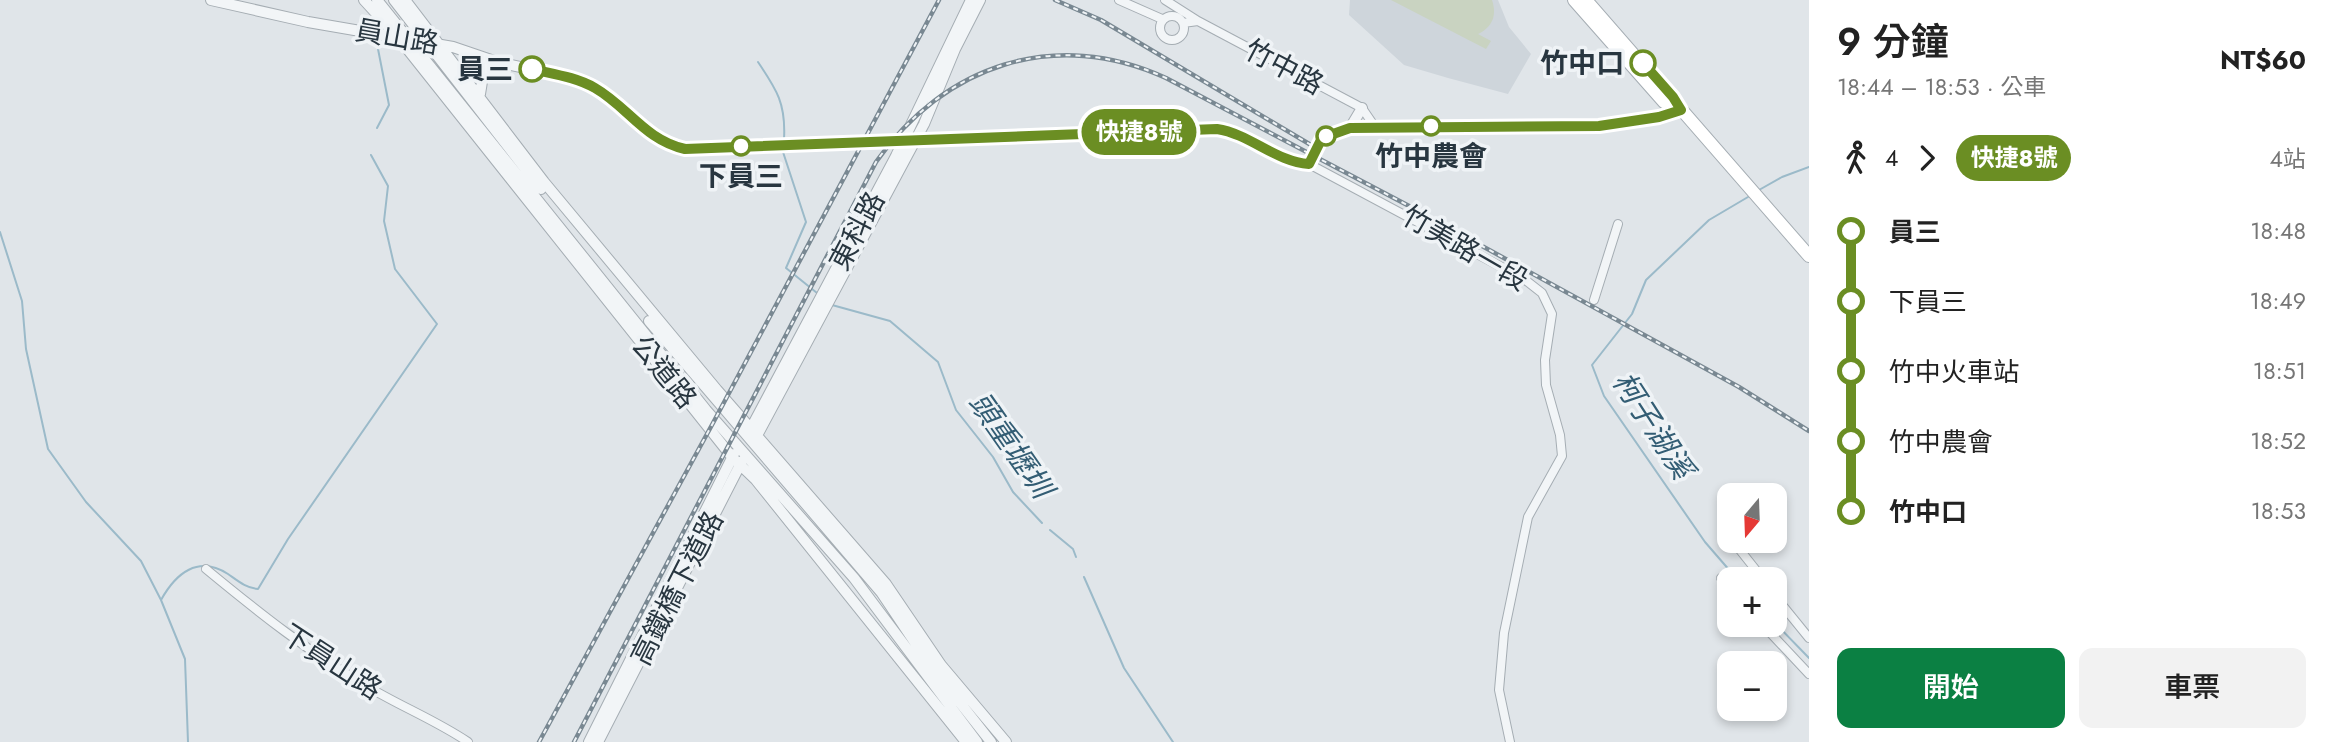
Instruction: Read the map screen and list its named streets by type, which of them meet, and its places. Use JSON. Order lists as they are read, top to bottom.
{
  "streets": {
    "street": [
      "員山路",
      "竹中路",
      "東科路",
      "竹美路一段",
      "公道路",
      "高鐵橋下道路",
      "下員山路"
    ]
  },
  "crossings": [
    ["員山路", "竹中路"],
    ["員山路", "東科路"],
    ["員山路", "竹美路一段"],
    ["員山路", "公道路"],
    ["竹中路", "竹美路一段"],
    ["東科路", "公道路"],
    ["東科路", "高鐵橋下道路"],
    ["公道路", "高鐵橋下道路"]
  ],
  "water": ["柯子湖溪", "頭重壢圳"],
  "places": [
    "竹中口",
    "員三",
    "竹中農會",
    "下員三"
  ],
  "lines": ["bus line 快捷8號"],
  "north": "bottom",
  "page": {
    "on_map": "快捷8號",
    "heading": ["9 分鐘", "18:44 – 18:53 · 公車", "NT$60"],
    "legs": ["4", "快捷8號", "4站"],
    "list": [
      {
        "name": "員三",
        "value": "18:48"
      },
      {
        "name": "下員三",
        "value": "18:49"
      },
      {
        "name": "竹中火車站",
        "value": "18:51"
      },
      {
        "name": "竹中農會",
        "value": "18:52"
      },
      {
        "name": "竹中口",
        "value": "18:53"
      }
    ],
    "map_buttons": ["+", "−"],
    "buttons": ["開始", "車票"]
  }
}
